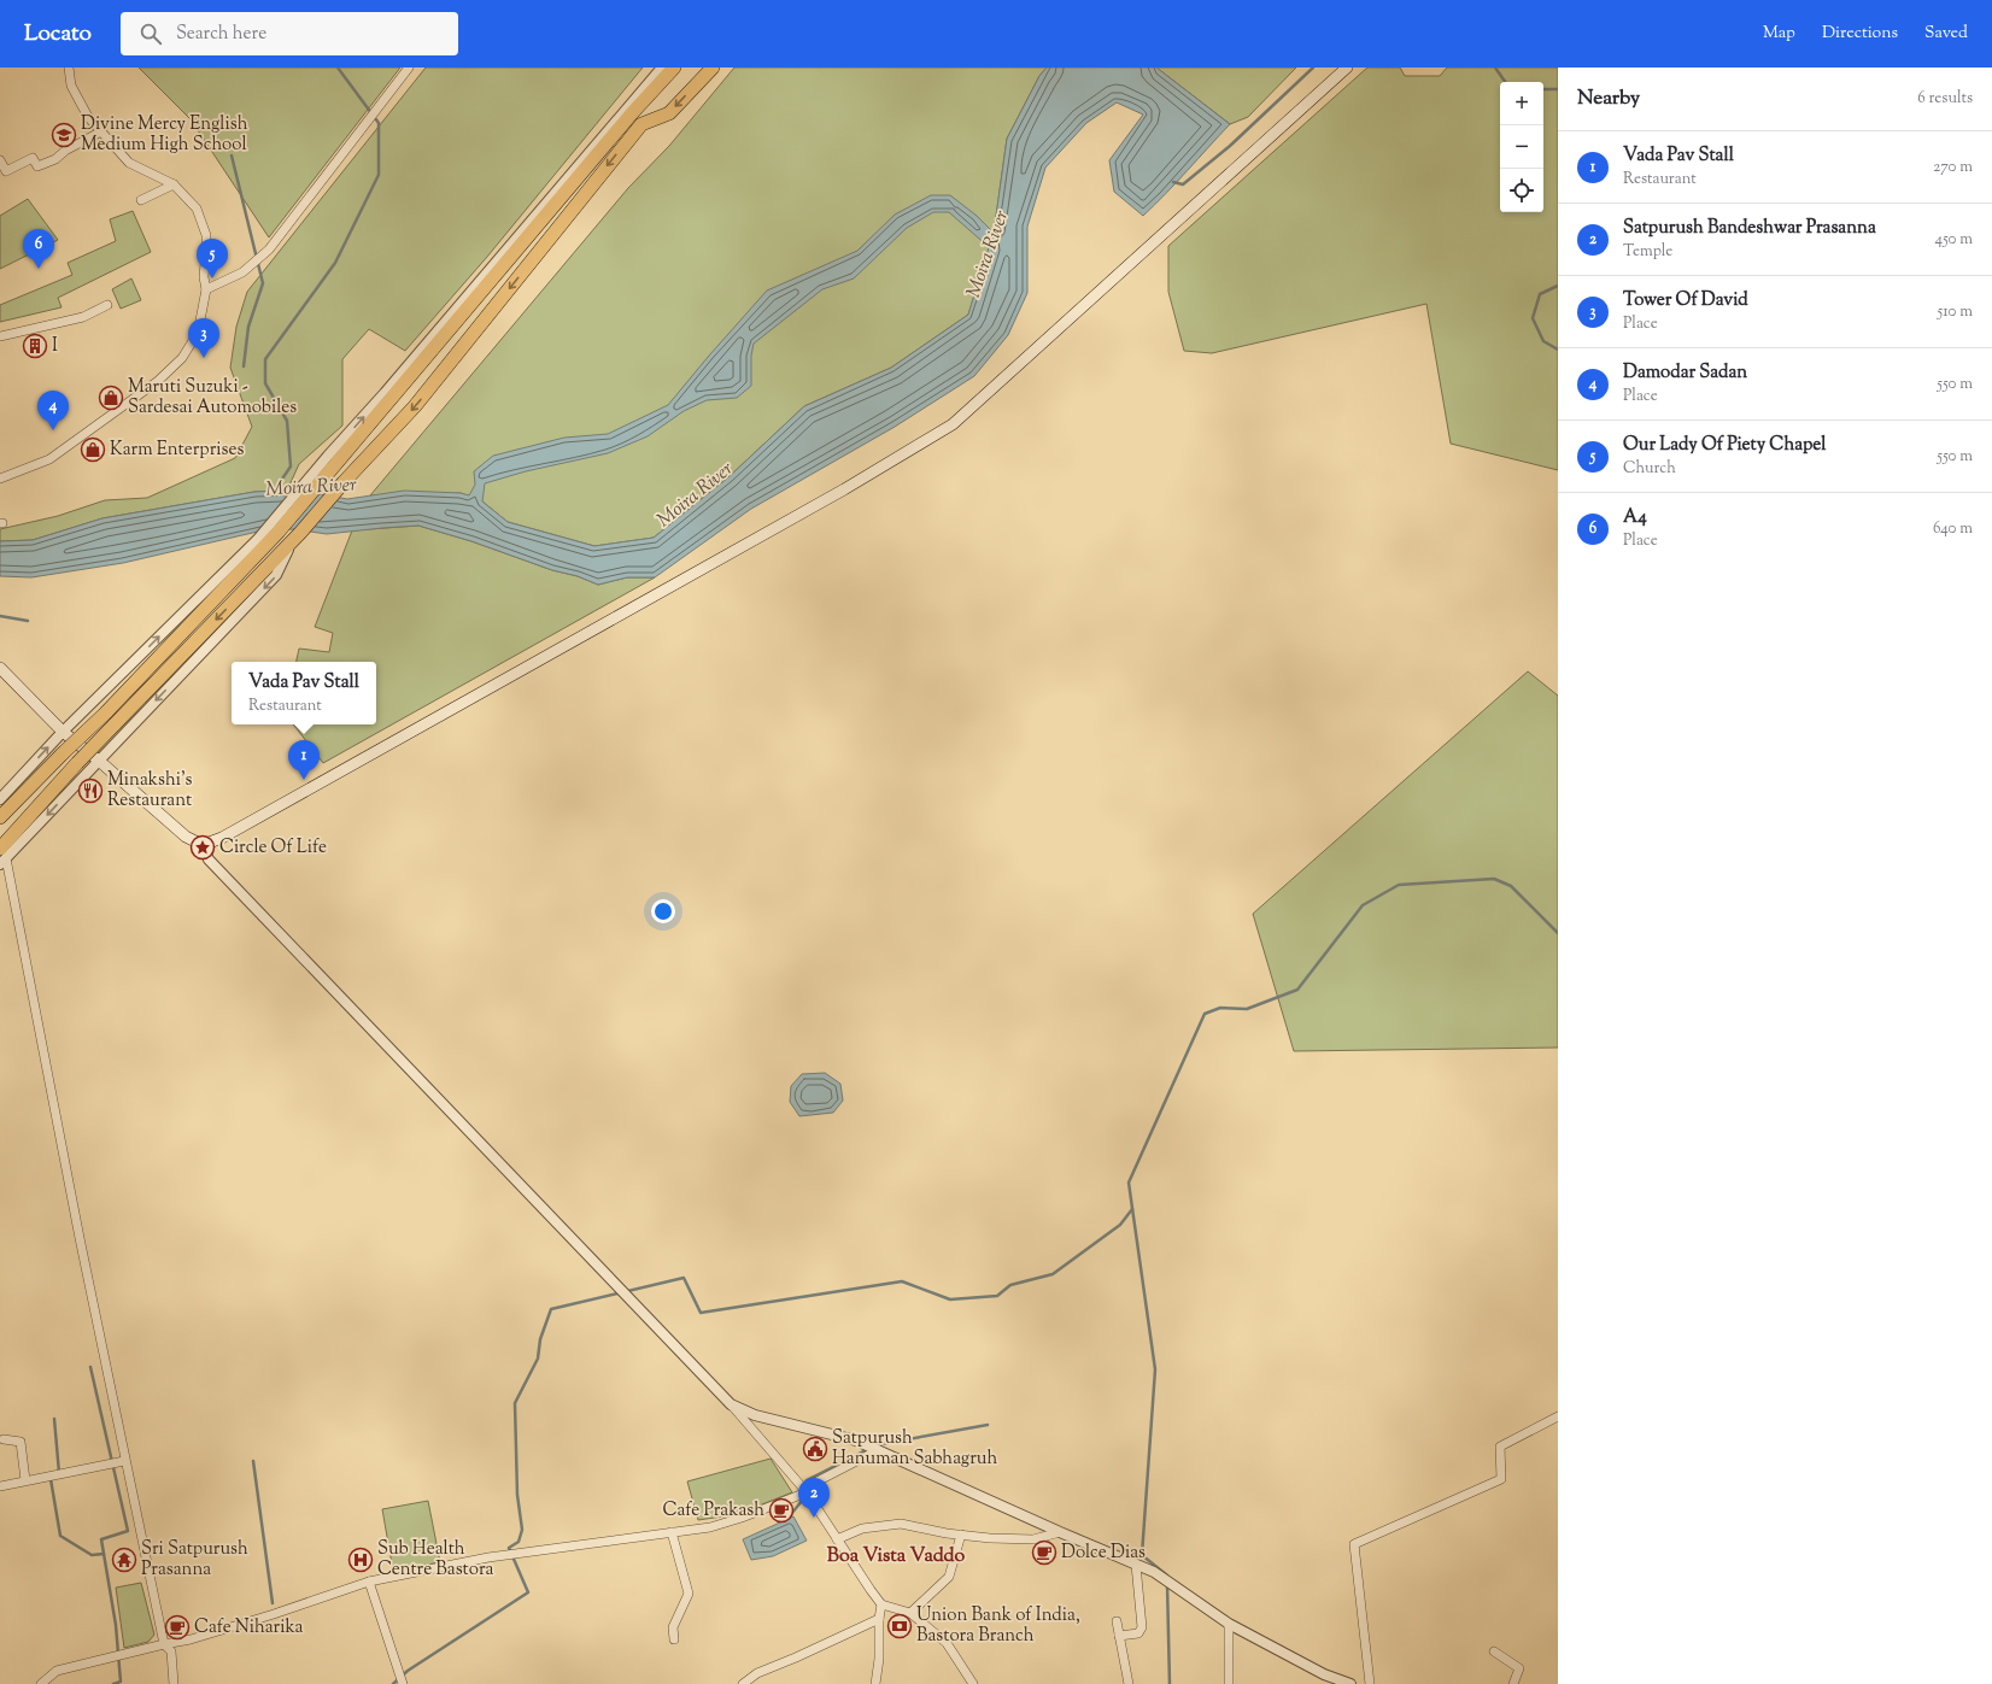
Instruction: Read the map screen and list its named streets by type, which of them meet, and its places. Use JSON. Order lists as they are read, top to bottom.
{
  "districts": ["Boa Vista Vaddo"],
  "water": ["Moira River"],
  "places": {
    "school or university": ["Divine Mercy English Medium High School"],
    "building": ["I"],
    "shop": ["Maruti Suzuki - Sardesai Automobiles", "Karm Enterprises"],
    "restaurant": ["Minakshi’s Restaurant"],
    "place": ["Circle Of Life"],
    "public building": ["Satpurush Hanuman Sabhagruh"],
    "cafe": ["Cafe Prakash", "Dolce Dias", "Cafe Niharika"],
    "temple": ["Sri Satpurush Prasanna"],
    "hospital": ["Sub Health Centre Bastora"],
    "bank": ["Union Bank of India, Bastora Branch"]
  },
  "page": {
    "header": "Locato",
    "search": "Search here",
    "nav": ["Map", "Directions", "Saved"],
    "heading": ["Nearby", "6 results"],
    "map_buttons": ["+", "−"],
    "list": [
      {
        "mark": "1",
        "name": "Vada Pav Stall",
        "note": "Restaurant",
        "value": "270 m"
      },
      {
        "mark": "2",
        "name": "Satpurush Bandeshwar Prasanna",
        "note": "Temple",
        "value": "450 m"
      },
      {
        "mark": "3",
        "name": "Tower Of David",
        "note": "Place",
        "value": "510 m"
      },
      {
        "mark": "4",
        "name": "Damodar Sadan",
        "note": "Place",
        "value": "550 m"
      },
      {
        "mark": "5",
        "name": "Our Lady Of Piety Chapel",
        "note": "Church",
        "value": "550 m"
      },
      {
        "mark": "6",
        "name": "A4",
        "note": "Place",
        "value": "640 m"
      }
    ],
    "pins": [
      "6",
      "5",
      "3",
      "4",
      "1",
      "2"
    ],
    "popup": ["Vada Pav Stall", "Restaurant"]
  }
}
